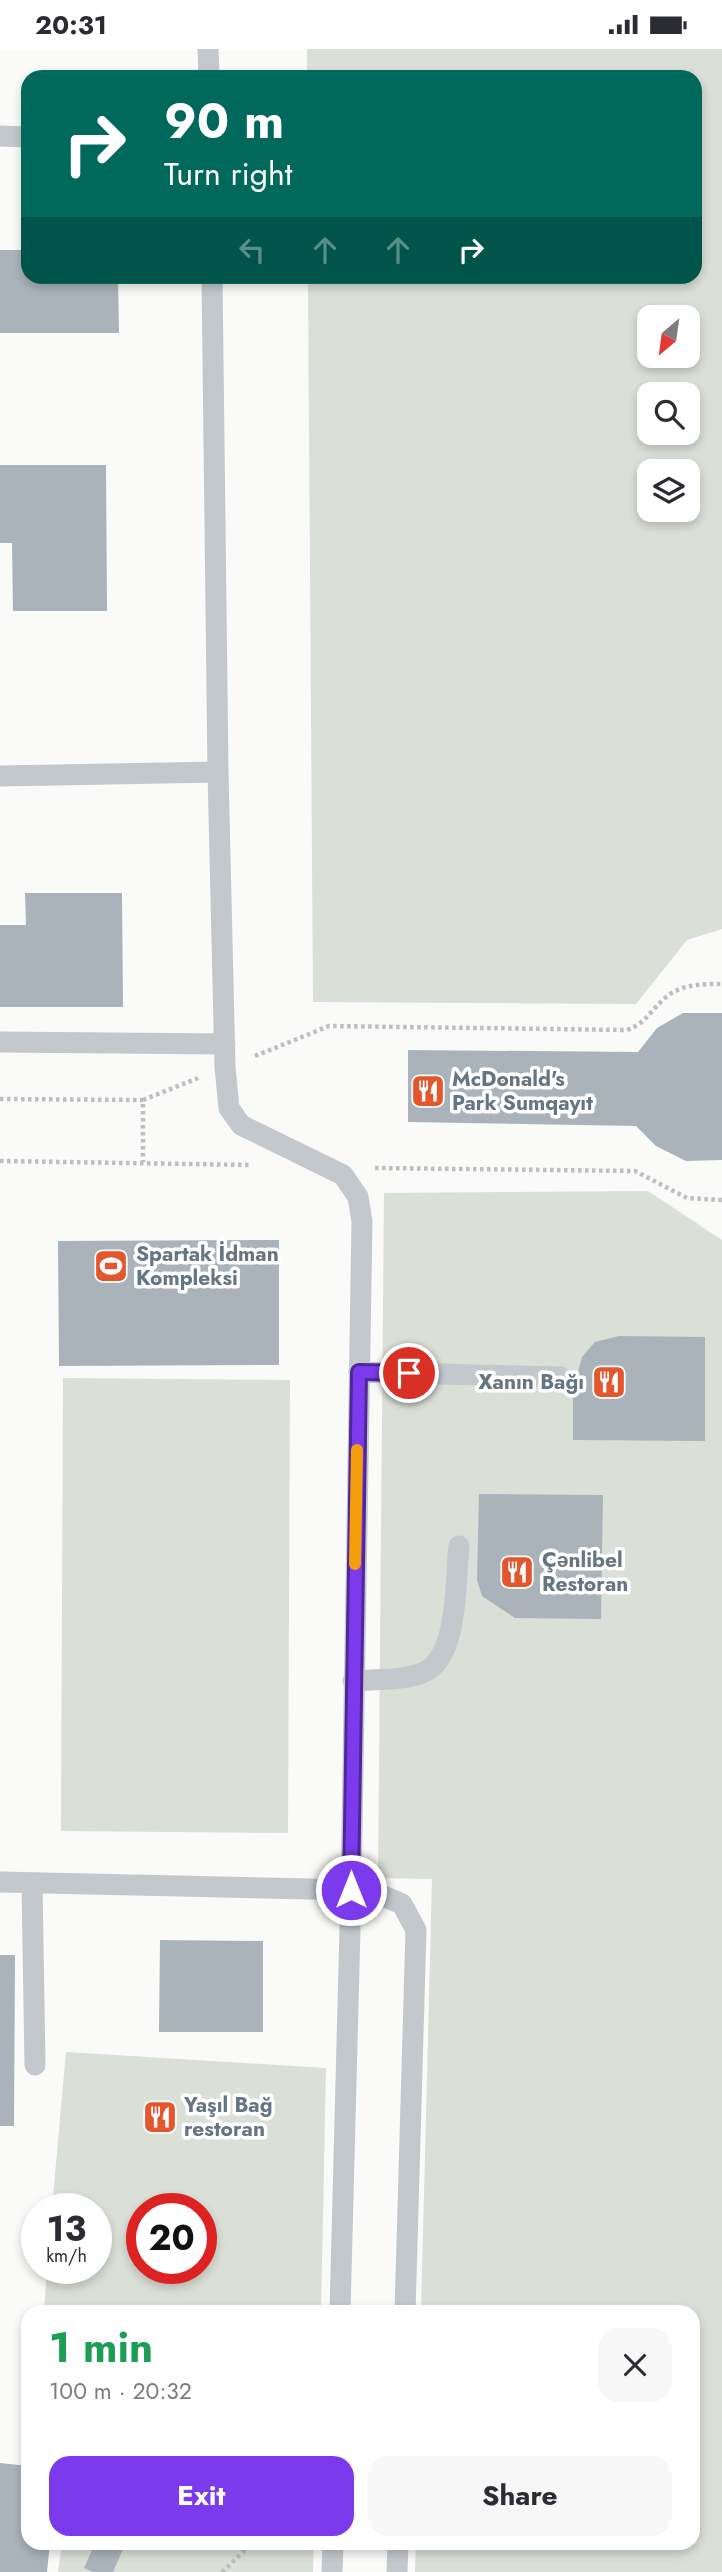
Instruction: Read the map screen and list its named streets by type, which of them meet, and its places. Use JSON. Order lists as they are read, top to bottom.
{
  "places": {
    "restaurant": [
      "McDonald's Park Sumqayıt",
      "Xanın Bağı",
      "Çənlibel Restoran",
      "Yaşıl Bağ restoran"
    ],
    "sports": ["Spartak İdman Kompleksi"]
  },
  "north": "bottom left",
  "page": {
    "status": "20:31",
    "turn": ["90 m", "Turn right"],
    "speed": "13 km/h",
    "limit": "20",
    "heading": ["1 min", "100 m · 20:32"],
    "buttons": ["Exit", "Share"]
  }
}
